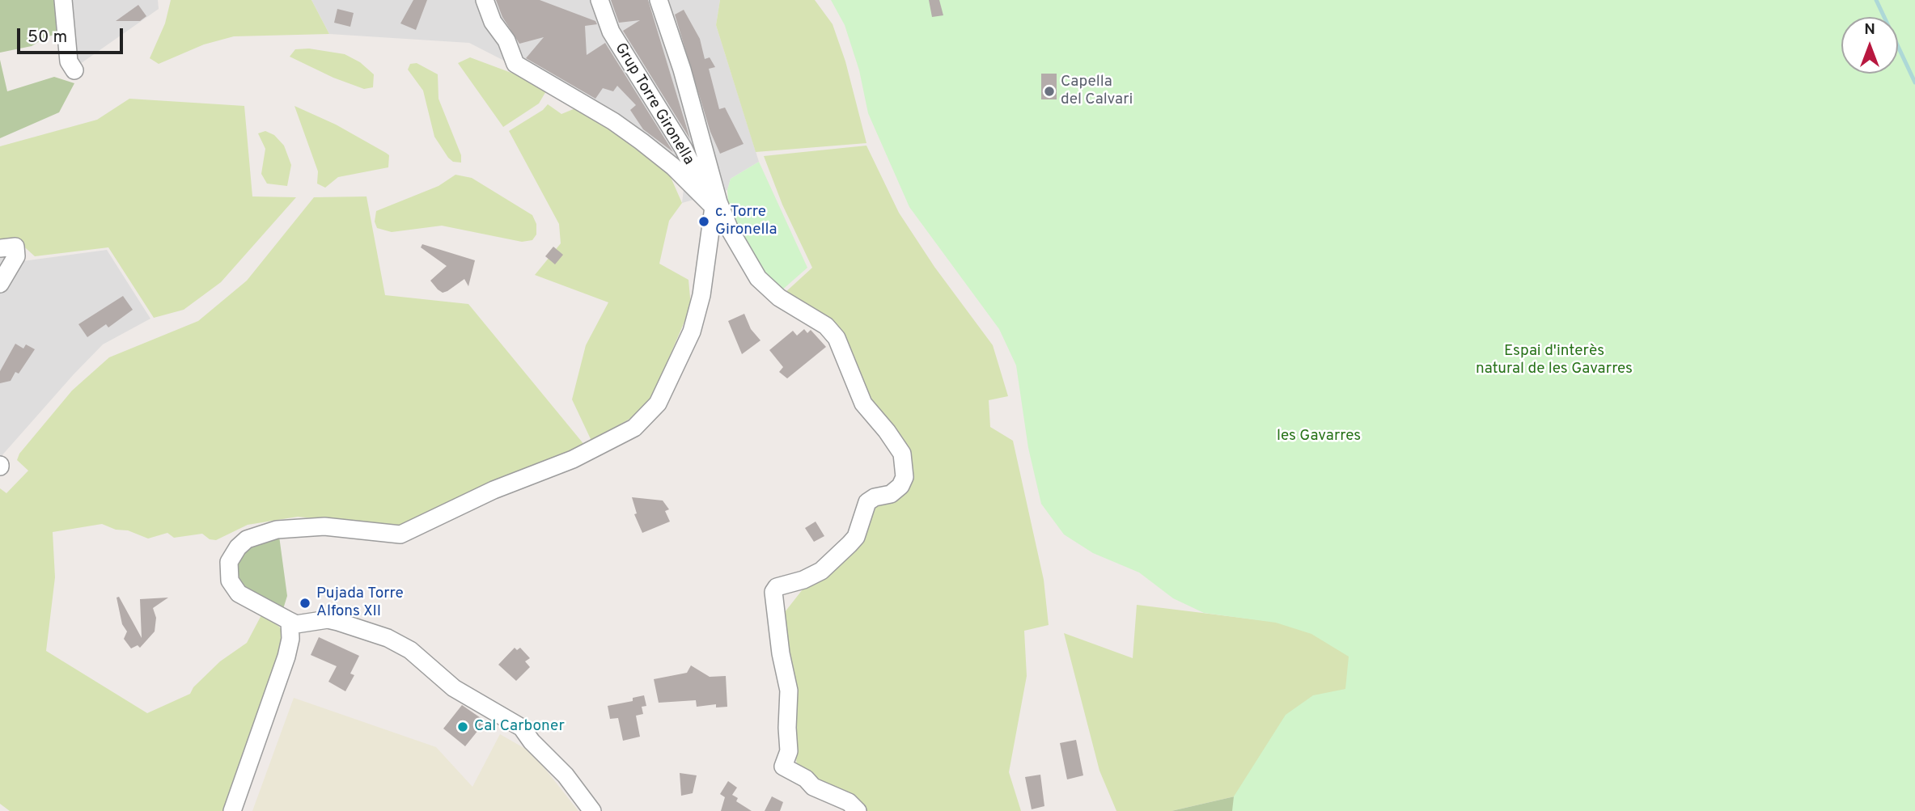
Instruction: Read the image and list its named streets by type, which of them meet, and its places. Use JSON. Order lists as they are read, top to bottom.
{
  "streets": {
    "street": ["Grup Torre Gironella"]
  },
  "parks": ["Espai d'interès natural de les Gavarres", "les Gavarres"],
  "places": [
    "Capella del Calvari",
    "c. Torre Gironella",
    "Pujada Torre Alfons XII",
    "Cal Carboner"
  ],
  "scale_bar": "50 m",
  "north": "top"
}
